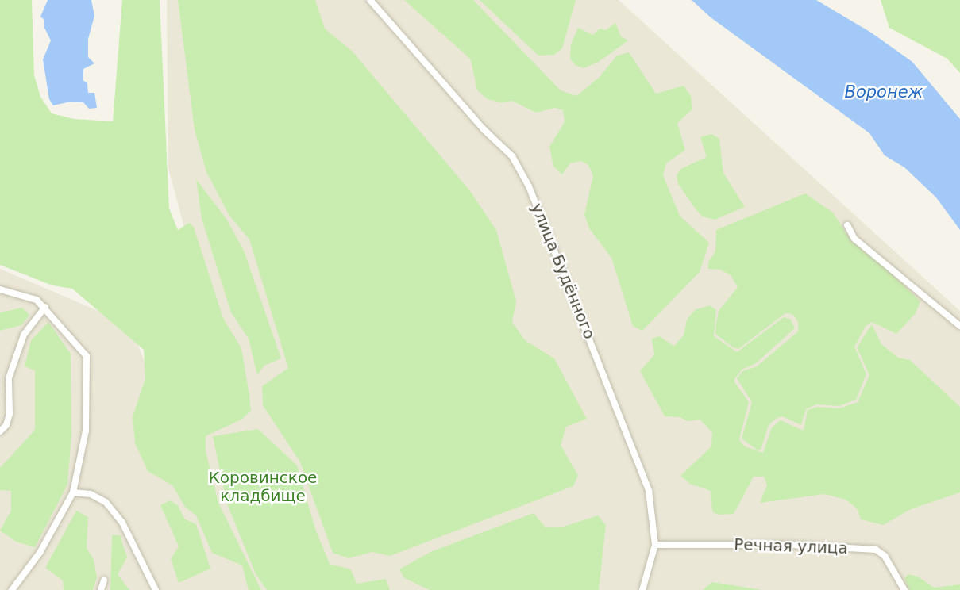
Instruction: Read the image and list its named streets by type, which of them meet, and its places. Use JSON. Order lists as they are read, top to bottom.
{
  "streets": {
    "street": ["улица Будённого", "Речная улица"]
  },
  "crossings": [
    ["улица Будённого", "Речная улица"]
  ],
  "water": ["Воронеж"],
  "parks": ["Коровинское кладбище"]
}
